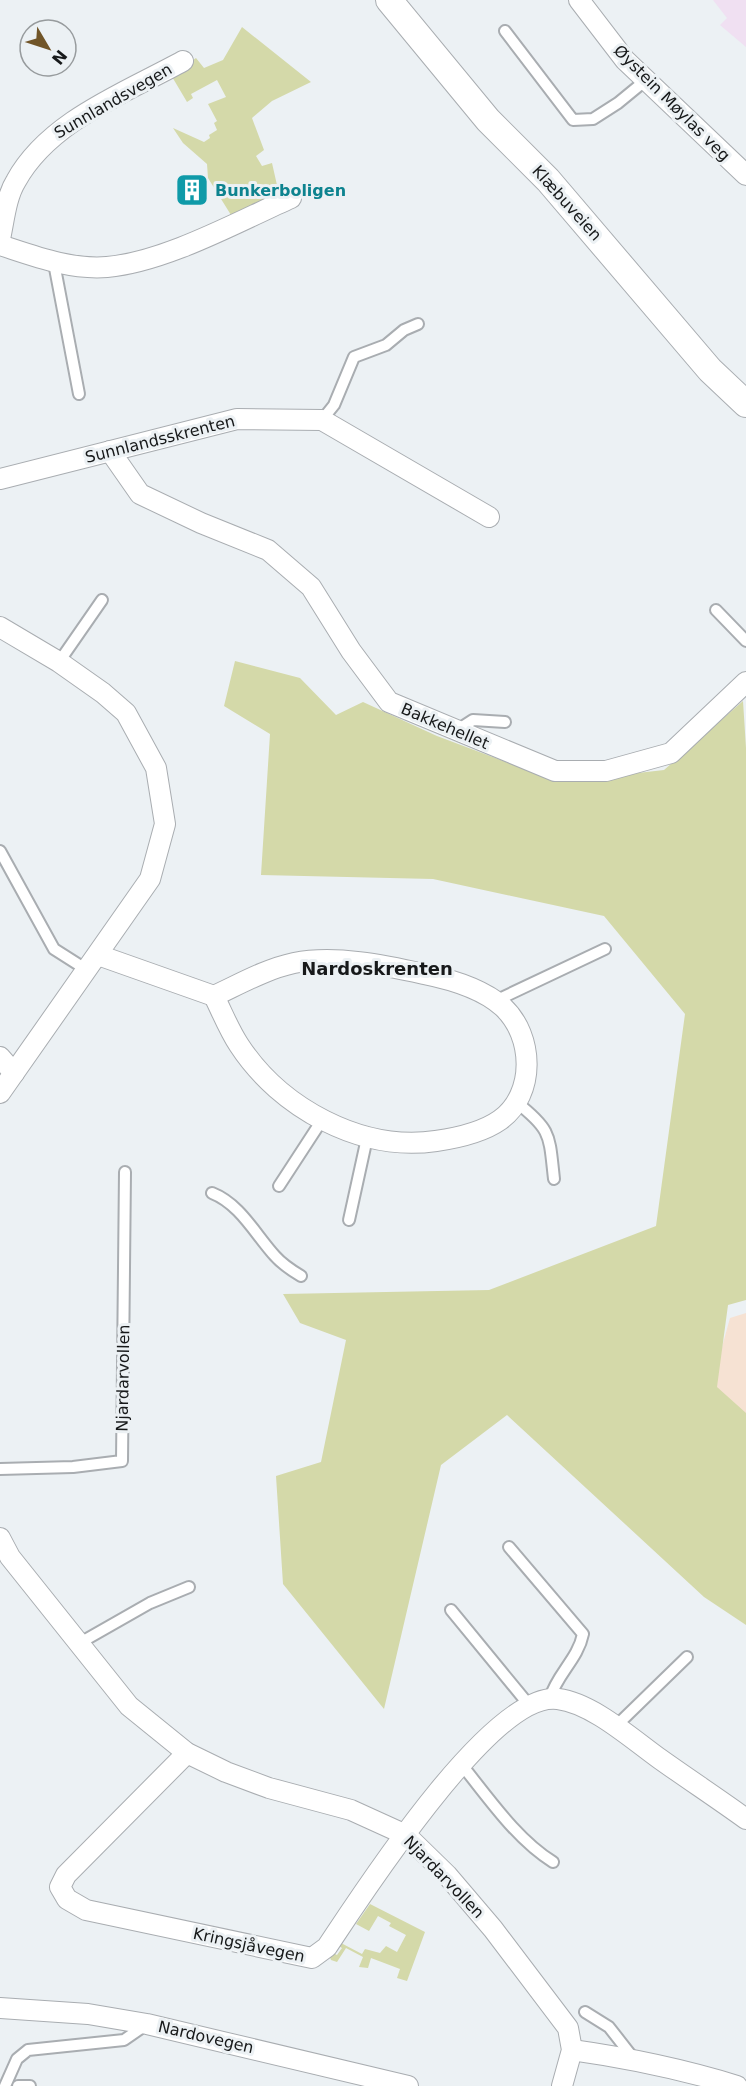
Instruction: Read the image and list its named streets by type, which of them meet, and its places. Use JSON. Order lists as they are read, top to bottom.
{
  "streets": {
    "street": [
      "Sunnlandsvegen",
      "Øystein Møylas veg",
      "Klæbuveien",
      "Sunnlandsskrenten",
      "Bakkehellet",
      "Njardarvollen",
      "Kringsjåvegen",
      "Nardovegen"
    ]
  },
  "crossings": [
    ["Sunnlandsskrenten", "Bakkehellet"],
    ["Njardarvollen", "Kringsjåvegen"]
  ],
  "districts": ["Nardoskrenten"],
  "places": {
    "building": ["Bunkerboligen"]
  },
  "north": "bottom right"
}
